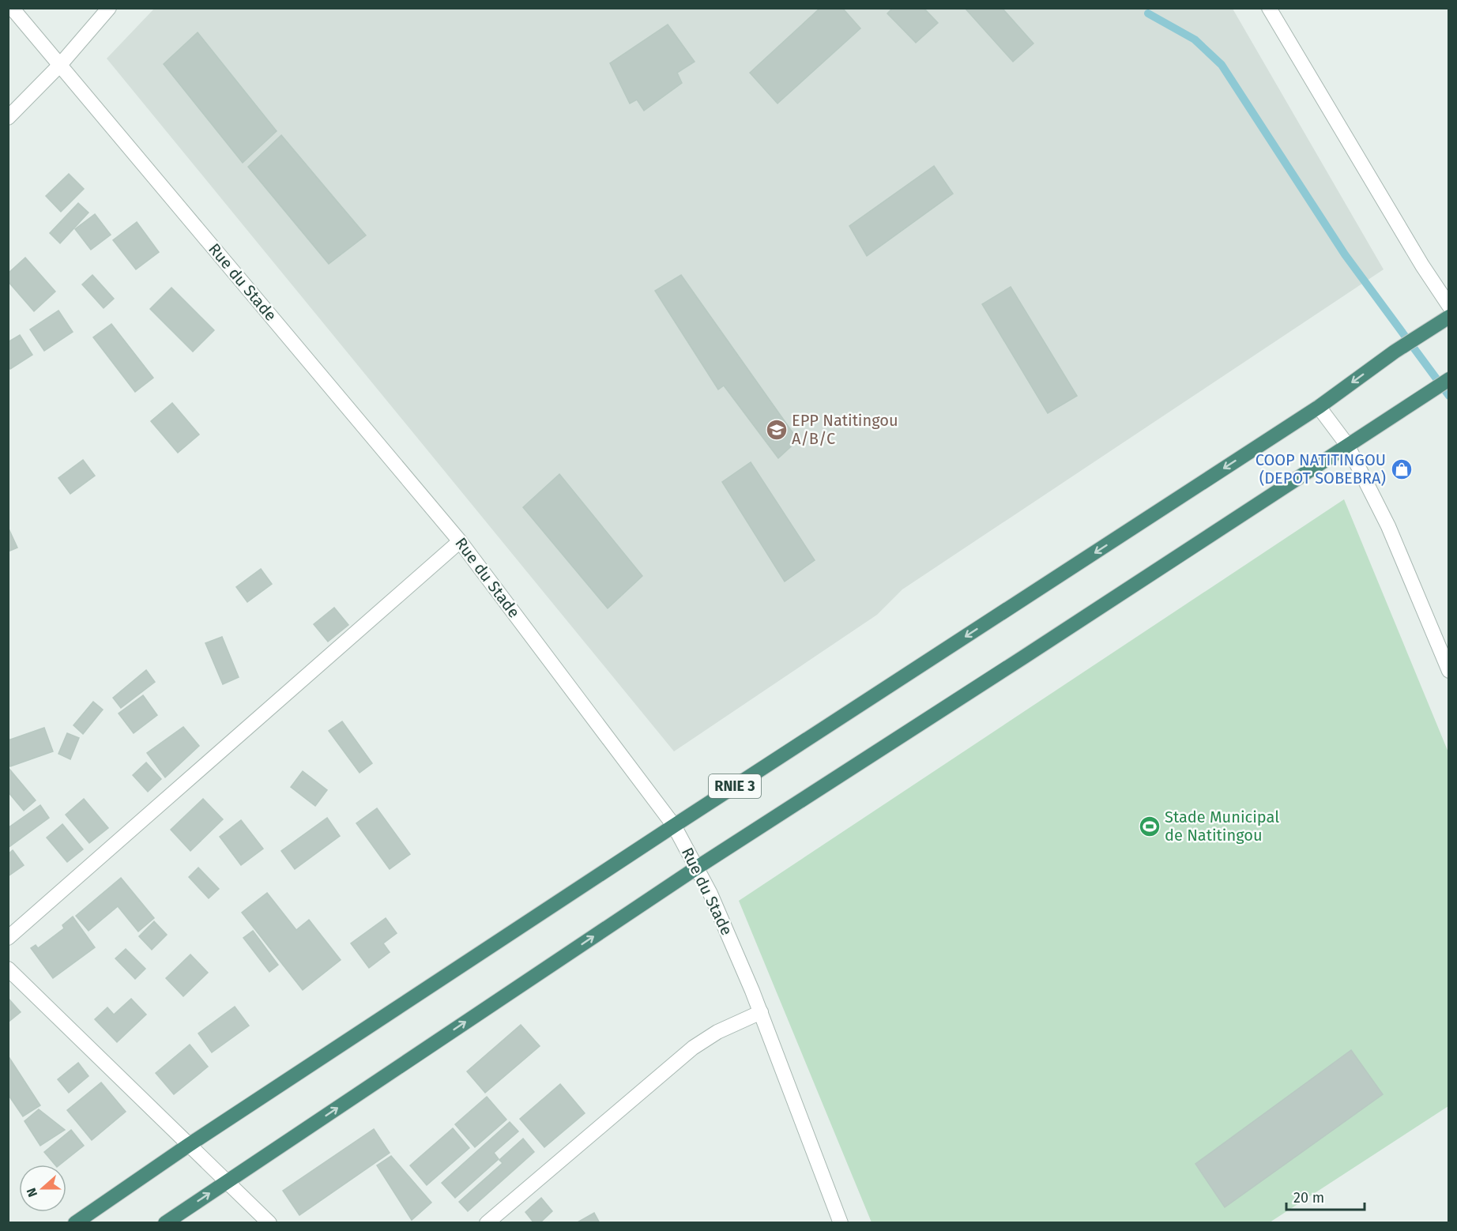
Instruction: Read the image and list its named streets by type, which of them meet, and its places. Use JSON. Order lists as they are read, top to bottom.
{
  "streets": {
    "highway": ["RNIE 3"],
    "street": ["Rue du Stade"]
  },
  "crossings": [
    ["Rue du Stade", "RNIE 3"]
  ],
  "places": {
    "school or university": ["EPP Natitingou A/B/C"],
    "shop": ["COOP NATITINGOU (DEPOT SOBEBRA)"],
    "sports": ["Stade Municipal de Natitingou"]
  },
  "scale_bar": "20 m",
  "north": "left"
}
